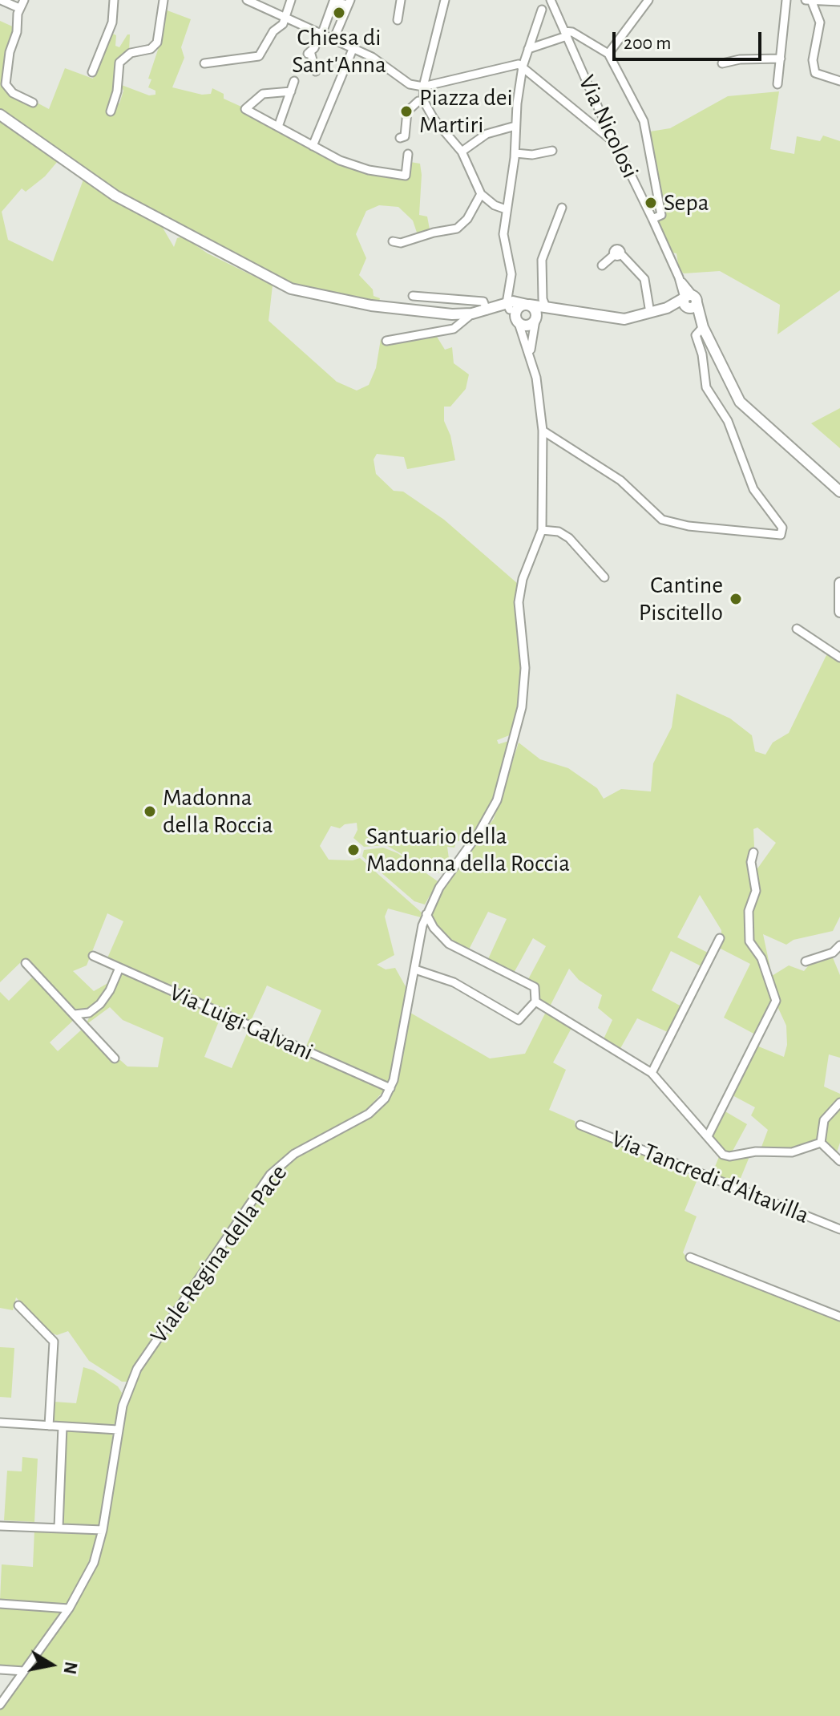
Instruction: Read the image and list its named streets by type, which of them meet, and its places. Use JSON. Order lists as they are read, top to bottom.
{
  "streets": {
    "street": [
      "Via Nicolosi",
      "Via Luigi Galvani",
      "Via Tancredi d'Altavilla",
      "Viale Regina della Pace"
    ]
  },
  "crossings": [
    ["Via Luigi Galvani", "Viale Regina della Pace"]
  ],
  "places": [
    "Chiesa di Sant'Anna",
    "Piazza dei Martiri",
    "Sepa",
    "Cantine Piscitello",
    "Madonna della Roccia",
    "Santuario della Madonna della Roccia"
  ],
  "scale_bar": "200 m",
  "north": "right"
}
